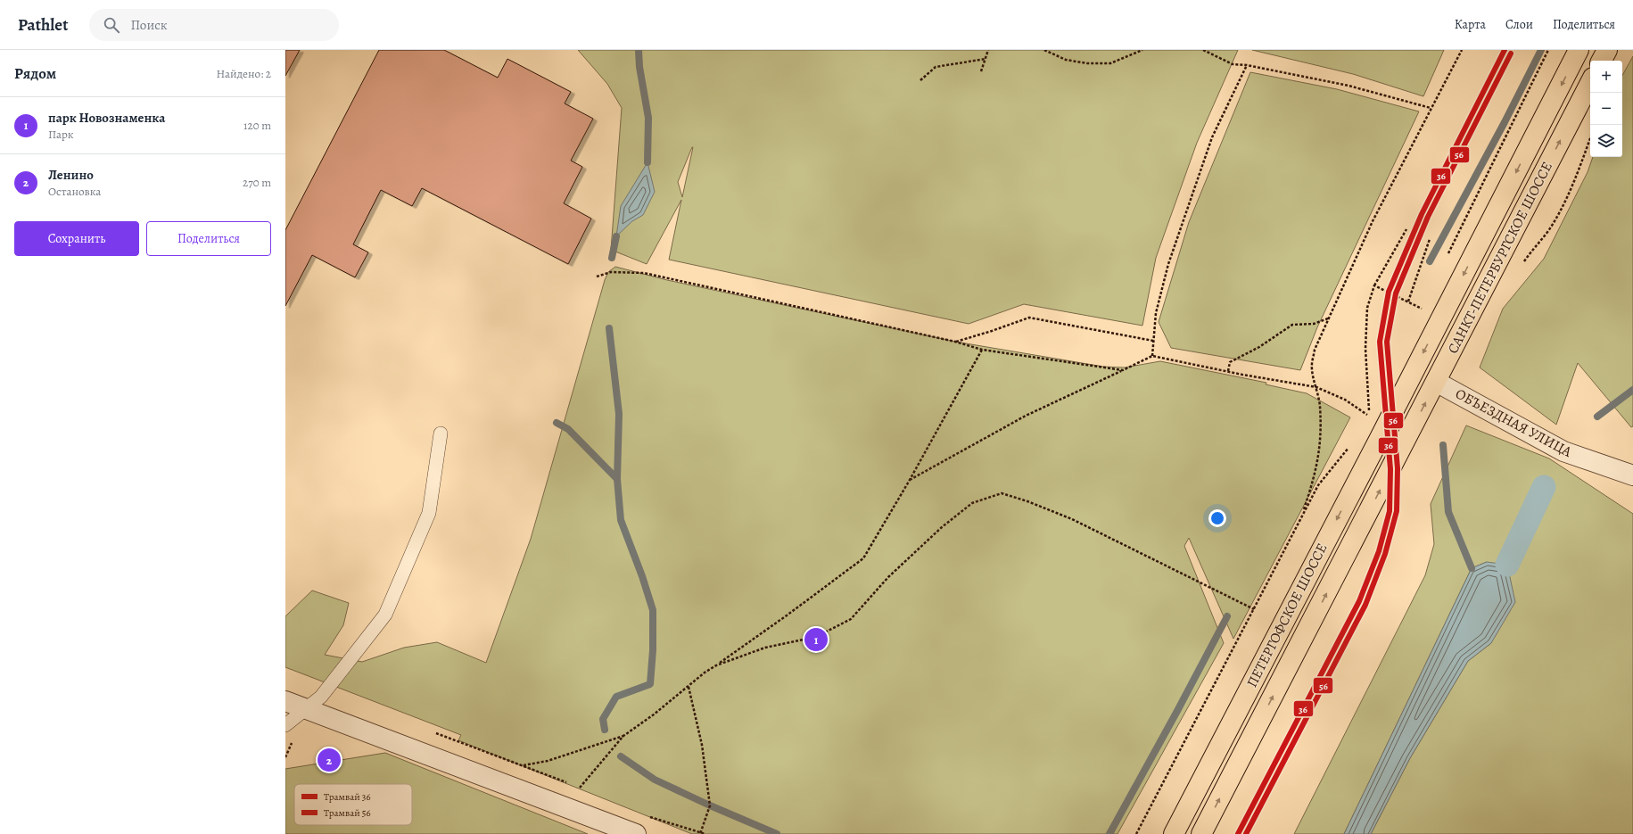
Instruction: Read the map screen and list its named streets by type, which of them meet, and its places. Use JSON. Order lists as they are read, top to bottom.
{
  "streets": {
    "main road": ["САНКТ-ПЕТЕРБУРГСКОЕ ШОССЕ", "ПЕТЕРГОФСКОЕ ШОССЕ"],
    "street": ["ОБЪЕЗДНАЯ УЛИЦА"]
  },
  "crossings": [
    ["САНКТ-ПЕТЕРБУРГСКОЕ ШОССЕ", "ОБЪЕЗДНАЯ УЛИЦА"],
    ["САНКТ-ПЕТЕРБУРГСКОЕ ШОССЕ", "ПЕТЕРГОФСКОЕ ШОССЕ"]
  ],
  "lines": ["tram line 36", "tram line 56"],
  "legend": ["Трамвай 36", "Трамвай 56"],
  "page": {
    "header": "Pathlet",
    "search": "Поиск",
    "nav": ["Карта", "Слои", "Поделиться"],
    "heading": ["Рядом", "Найдено: 2"],
    "map_buttons": ["+", "−"],
    "list": [
      {
        "mark": "1",
        "name": "парк Новознаменка",
        "note": "Парк",
        "value": "120 m"
      },
      {
        "mark": "2",
        "name": "Ленино",
        "note": "Остановка",
        "value": "270 m"
      }
    ],
    "buttons": ["Сохранить", "Поделиться"],
    "pins": ["1", "2"]
  }
}
